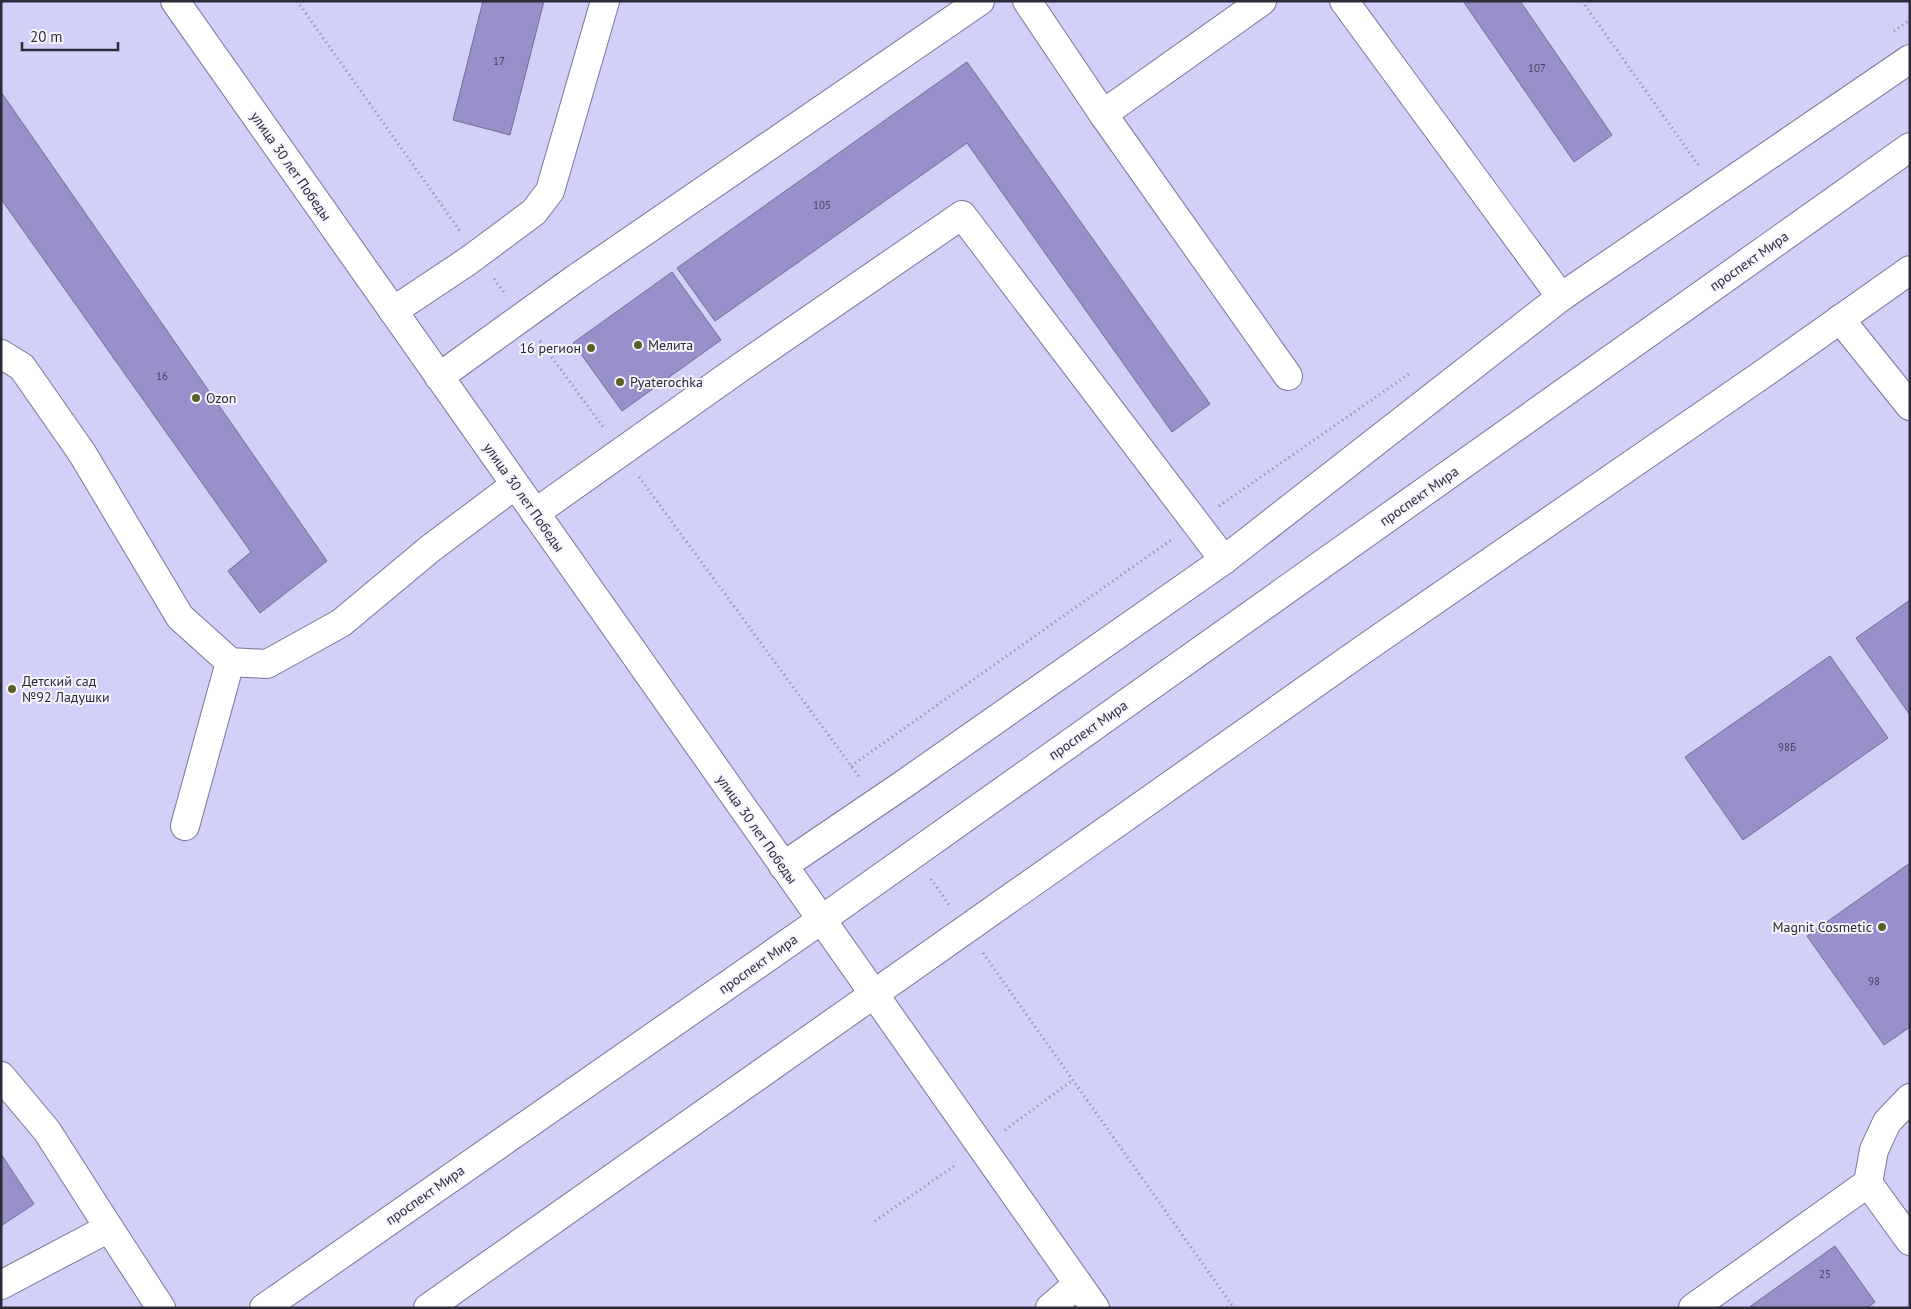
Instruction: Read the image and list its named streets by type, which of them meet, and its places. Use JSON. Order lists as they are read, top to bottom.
{
  "streets": {
    "street": ["улица 30 лет Победы", "проспект Мира"]
  },
  "crossings": [
    ["улица 30 лет Победы", "проспект Мира"]
  ],
  "places": [
    "Мелита",
    "16 регион",
    "Pyaterochka",
    "Ozon",
    "Детский сад №92 Ладушки",
    "Magnit Cosmetic"
  ],
  "house_numbers": [
    "17",
    "107",
    "105",
    "16",
    "98Б",
    "98",
    "25"
  ],
  "scale_bar": "20 m"
}
